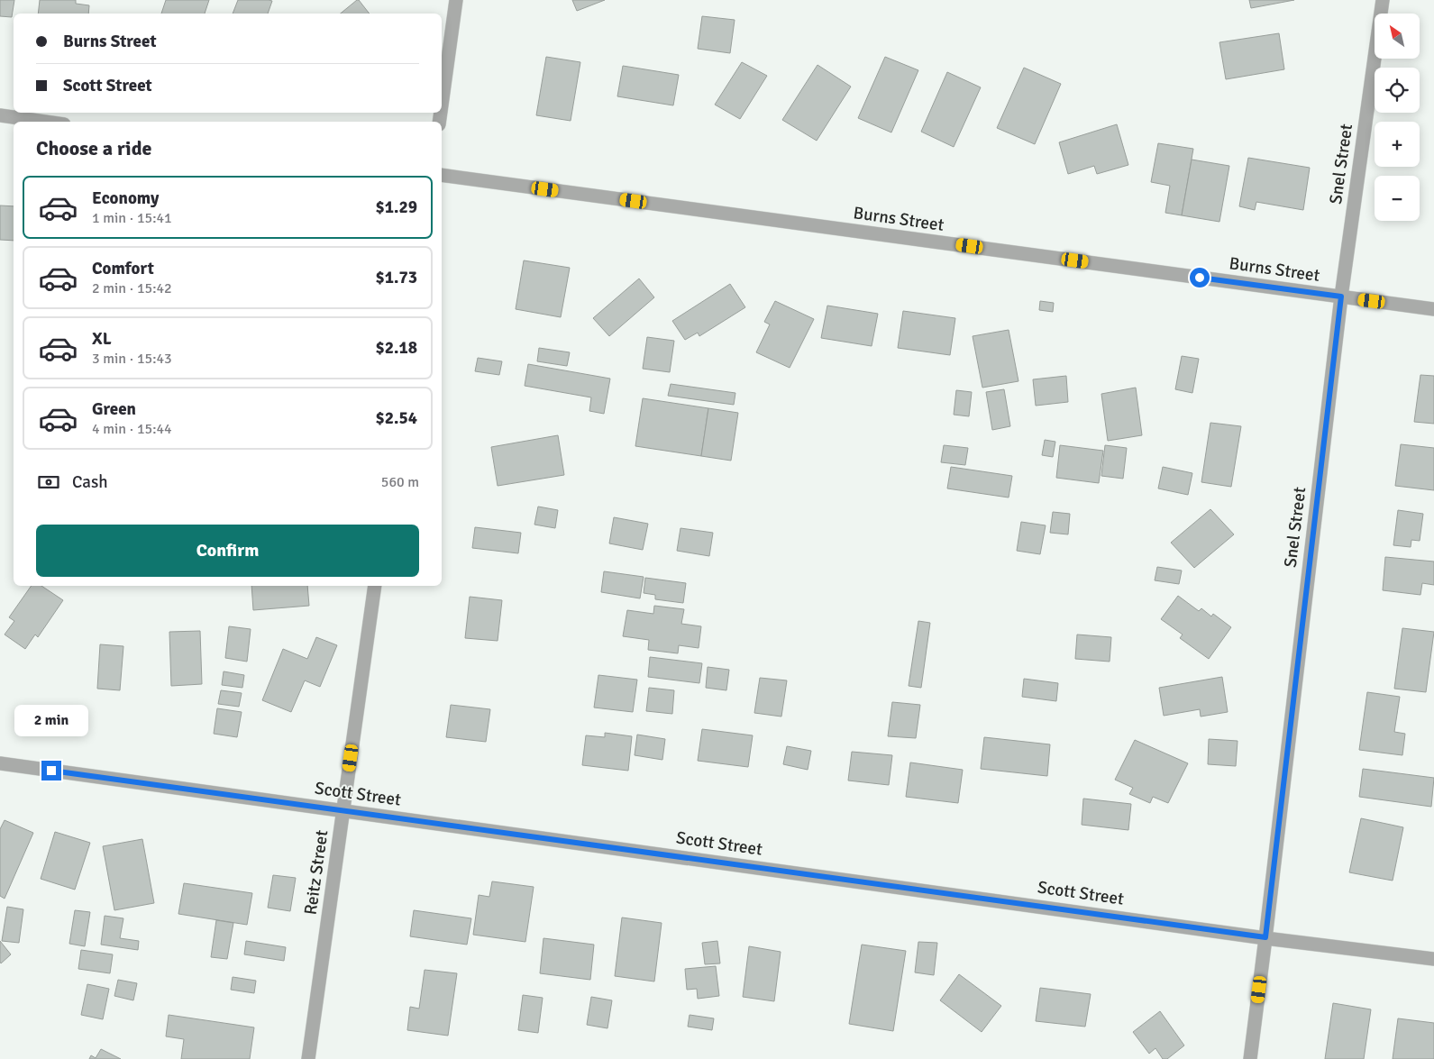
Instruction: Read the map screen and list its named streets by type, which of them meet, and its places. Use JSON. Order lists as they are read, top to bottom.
{
  "streets": {
    "street": [
      "Snel Street",
      "Burns Street",
      "Scott Street",
      "Reitz Street"
    ]
  },
  "crossings": [
    ["Snel Street", "Burns Street"],
    ["Snel Street", "Scott Street"],
    ["Scott Street", "Reitz Street"]
  ],
  "north": "top left",
  "page": {
    "map_buttons": ["+", "−"],
    "banner": ["Burns Street", "Scott Street"],
    "heading": "Choose a ride",
    "list": [
      {
        "name": "Economy",
        "note": "1 min · 15:41",
        "value": "$1.29"
      },
      {
        "name": "Comfort",
        "note": "2 min · 15:42",
        "value": "$1.73"
      },
      {
        "name": "XL",
        "note": "3 min · 15:43",
        "value": "$2.18"
      },
      {
        "name": "Green",
        "note": "4 min · 15:44",
        "value": "$2.54"
      }
    ],
    "pay": ["Cash", "560 m"],
    "buttons": "Confirm",
    "bubble": "2 min"
  }
}
